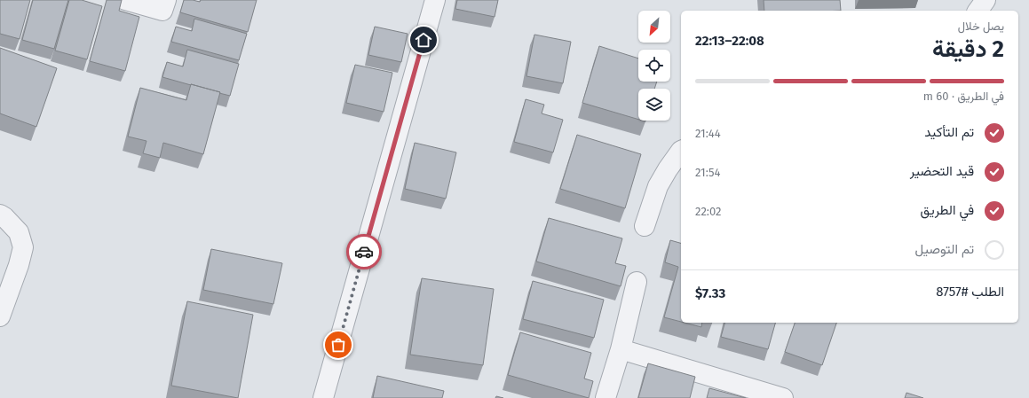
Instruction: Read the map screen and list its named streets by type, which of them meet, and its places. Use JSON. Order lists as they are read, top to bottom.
{
  "north": "bottom left",
  "page": {
    "heading": ["2 دقيقة", "يصل خلال", "22:08–22:13"],
    "panel": ["الطلب #8757", "$7.33"],
    "bar": "في الطريق · 60 m",
    "list": [
      ["تم التأكيد", "21:44"],
      ["قيد التحضير", "21:54"],
      ["في الطريق", "22:02"],
      "تم التوصيل"
    ]
  }
}
